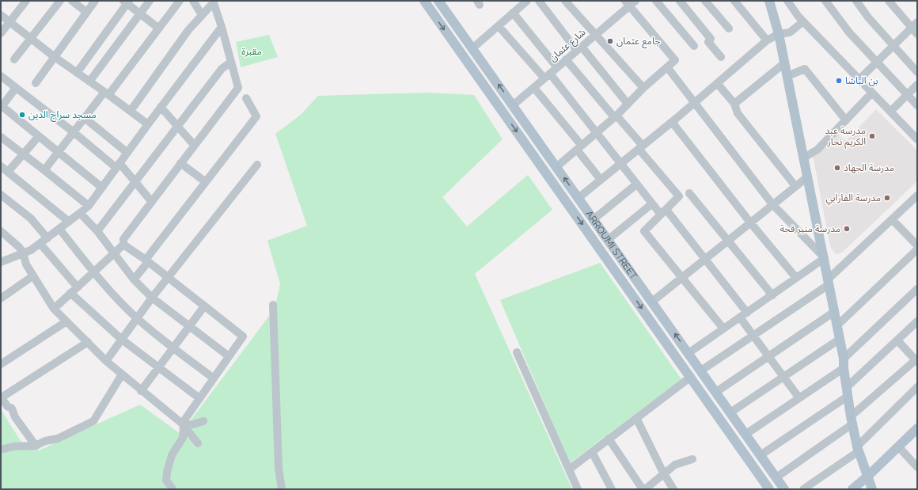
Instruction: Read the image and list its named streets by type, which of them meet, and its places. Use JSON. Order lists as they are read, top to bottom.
{
  "streets": {
    "main road": ["ARROUMI STREET"],
    "street": ["شارع عثمان"]
  },
  "crossings": [
    ["شارع عثمان", "ARROUMI STREET"]
  ],
  "parks": ["مقبرة"],
  "places": [
    "جامع عثمان",
    "بن الباشا",
    "مسجد سراج الدين",
    "مدرسة عبد الكريم نجار",
    "مدرسة الجهاد",
    "مدرسة الفارابي",
    "مدرسة منير قجة"
  ]
}
